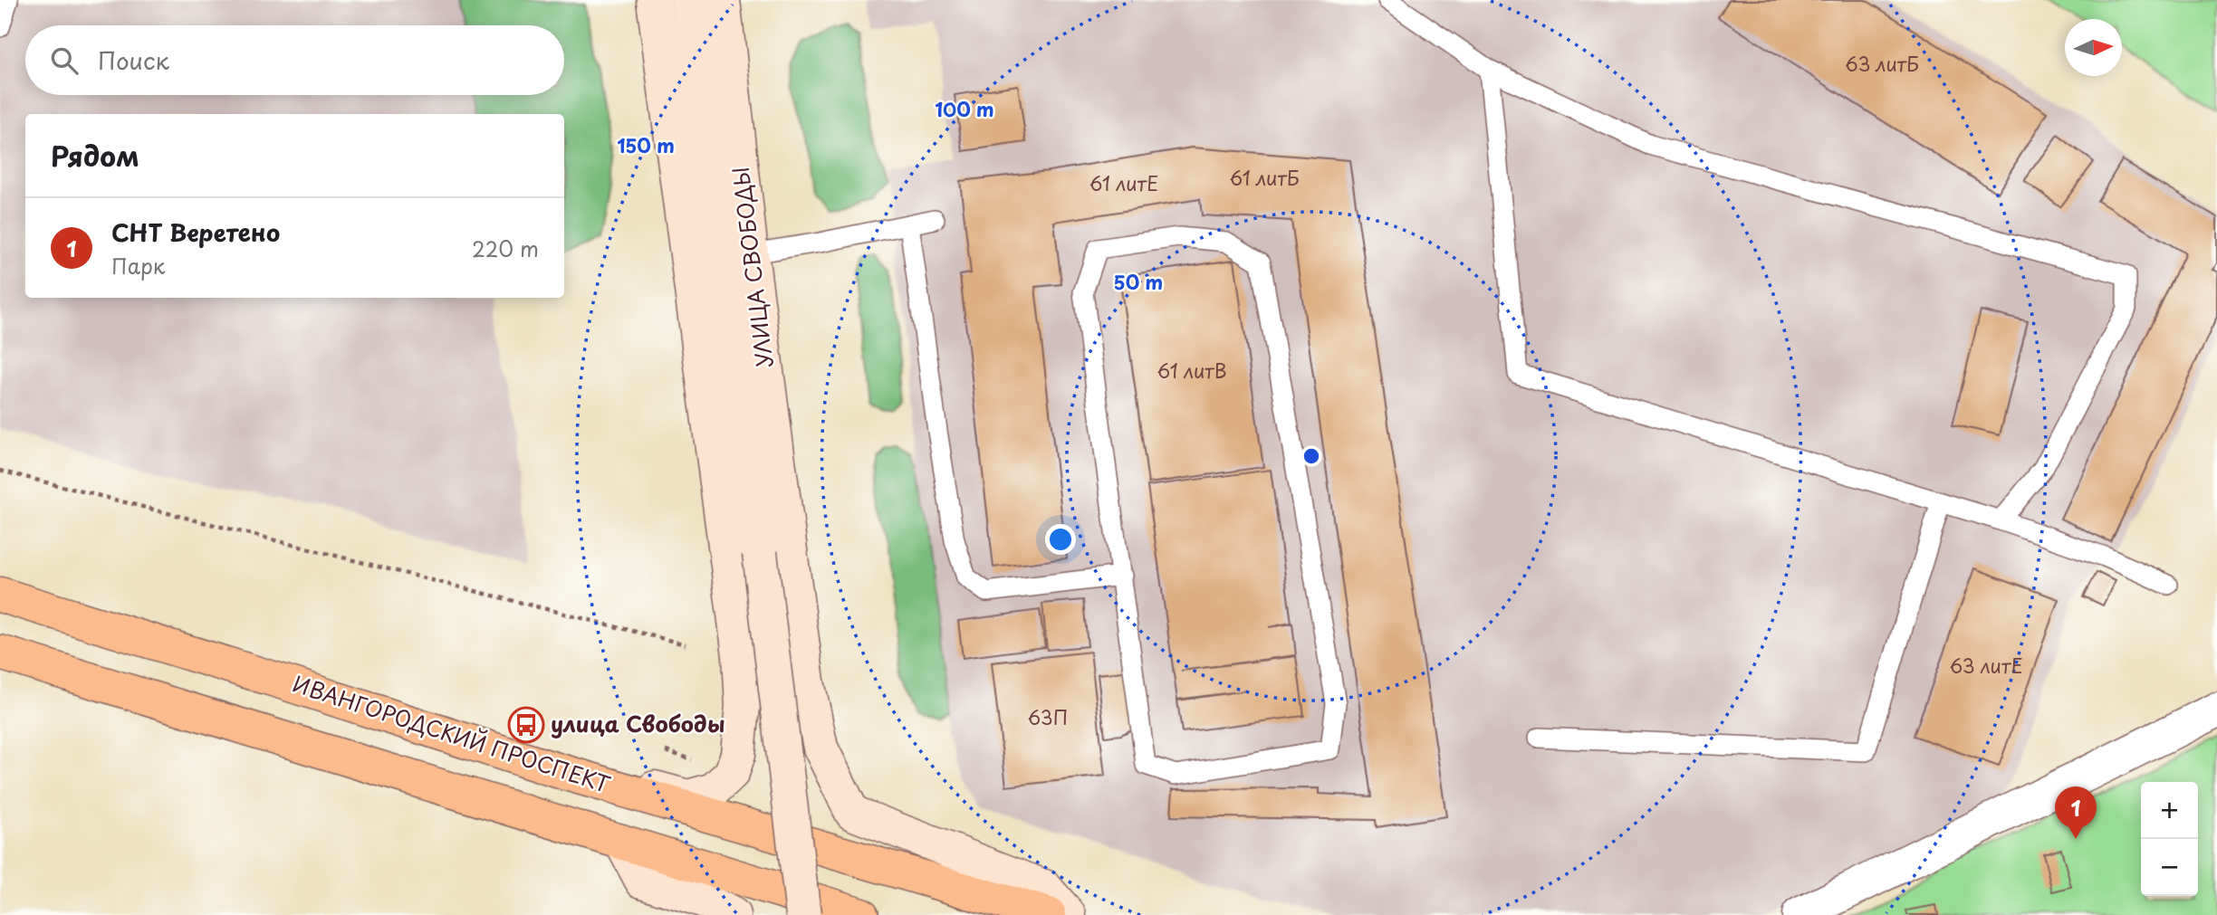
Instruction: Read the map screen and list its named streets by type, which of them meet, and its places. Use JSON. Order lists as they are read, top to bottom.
{
  "streets": {
    "highway": ["ИВАНГОРОДСКИЙ ПРОСПЕКТ"],
    "main road": ["УЛИЦА СВОБОДЫ"]
  },
  "places": {
    "bus stop": ["улица Свободы"]
  },
  "house_numbers": [
    "63 литБ",
    "61 литБ",
    "61 литЕ",
    "61 литВ",
    "63 литЕ",
    "63П"
  ],
  "north": "right",
  "page": {
    "search": "Поиск",
    "heading": "Рядом",
    "list": [
      {
        "mark": "1",
        "name": "СНТ Веретено",
        "note": "Парк",
        "value": "220 m"
      }
    ],
    "map_buttons": ["+", "−"],
    "pins": "1"
  },
  "rings": ["100 m", "150 m", "50 m"]
}
